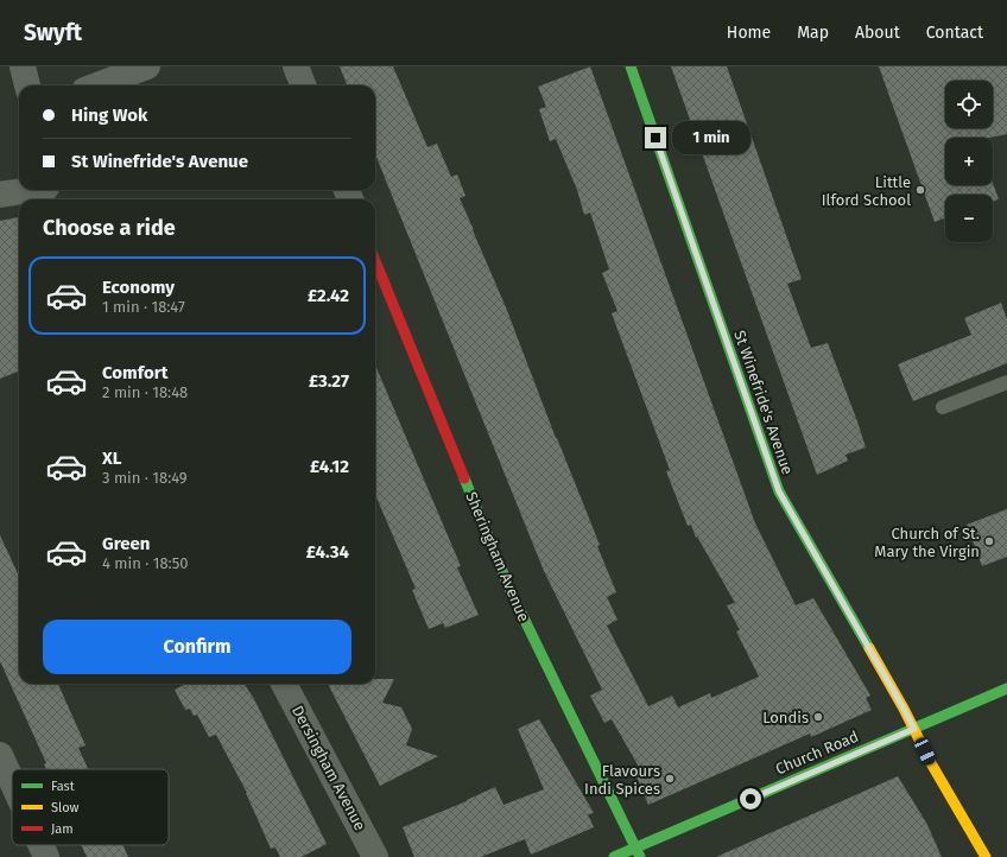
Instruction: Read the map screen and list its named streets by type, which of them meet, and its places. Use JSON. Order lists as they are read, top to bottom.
{
  "streets": {
    "street": [
      "St Winefride's Avenue",
      "Sheringham Avenue",
      "Church Road",
      "Dersingham Avenue"
    ]
  },
  "crossings": [
    ["St Winefride's Avenue", "Church Road"],
    ["Sheringham Avenue", "Church Road"]
  ],
  "places": [
    "Little Ilford School",
    "Church of St. Mary the Virgin",
    "Londis",
    "Flavours Indi Spices"
  ],
  "legend": ["Fast", "Slow", "Jam"],
  "page": {
    "header": "Swyft",
    "nav": [
      "Home",
      "Map",
      "About",
      "Contact"
    ],
    "map_buttons": ["+", "−"],
    "banner": ["Hing Wok", "St Winefride's Avenue"],
    "bubble": "1 min",
    "heading": "Choose a ride",
    "list": [
      {
        "name": "Economy",
        "note": "1 min · 18:47",
        "value": "£2.42"
      },
      {
        "name": "Comfort",
        "note": "2 min · 18:48",
        "value": "£3.27"
      },
      {
        "name": "XL",
        "note": "3 min · 18:49",
        "value": "£4.12"
      },
      {
        "name": "Green",
        "note": "4 min · 18:50",
        "value": "£4.34"
      }
    ],
    "buttons": "Confirm"
  }
}
